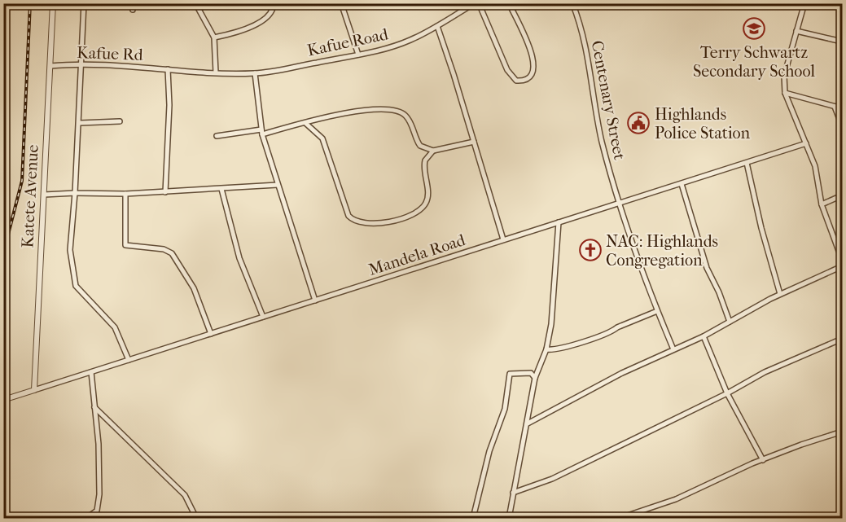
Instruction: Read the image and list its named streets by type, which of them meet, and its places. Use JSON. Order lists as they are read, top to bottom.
{
  "streets": {
    "street": [
      "Kafue Road",
      "Kafue Rd",
      "Centenary Street",
      "Katete Avenue",
      "Mandela Road"
    ]
  },
  "crossings": [
    ["Kafue Road", "Kafue Rd"],
    ["Kafue Rd", "Katete Avenue"],
    ["Centenary Street", "Mandela Road"],
    ["Katete Avenue", "Mandela Road"]
  ],
  "places": {
    "school or university": ["Terry Schwartz Secondary School"],
    "public building": ["Highlands Police Station"],
    "church": ["NAC: Highlands Congregation"]
  }
}
